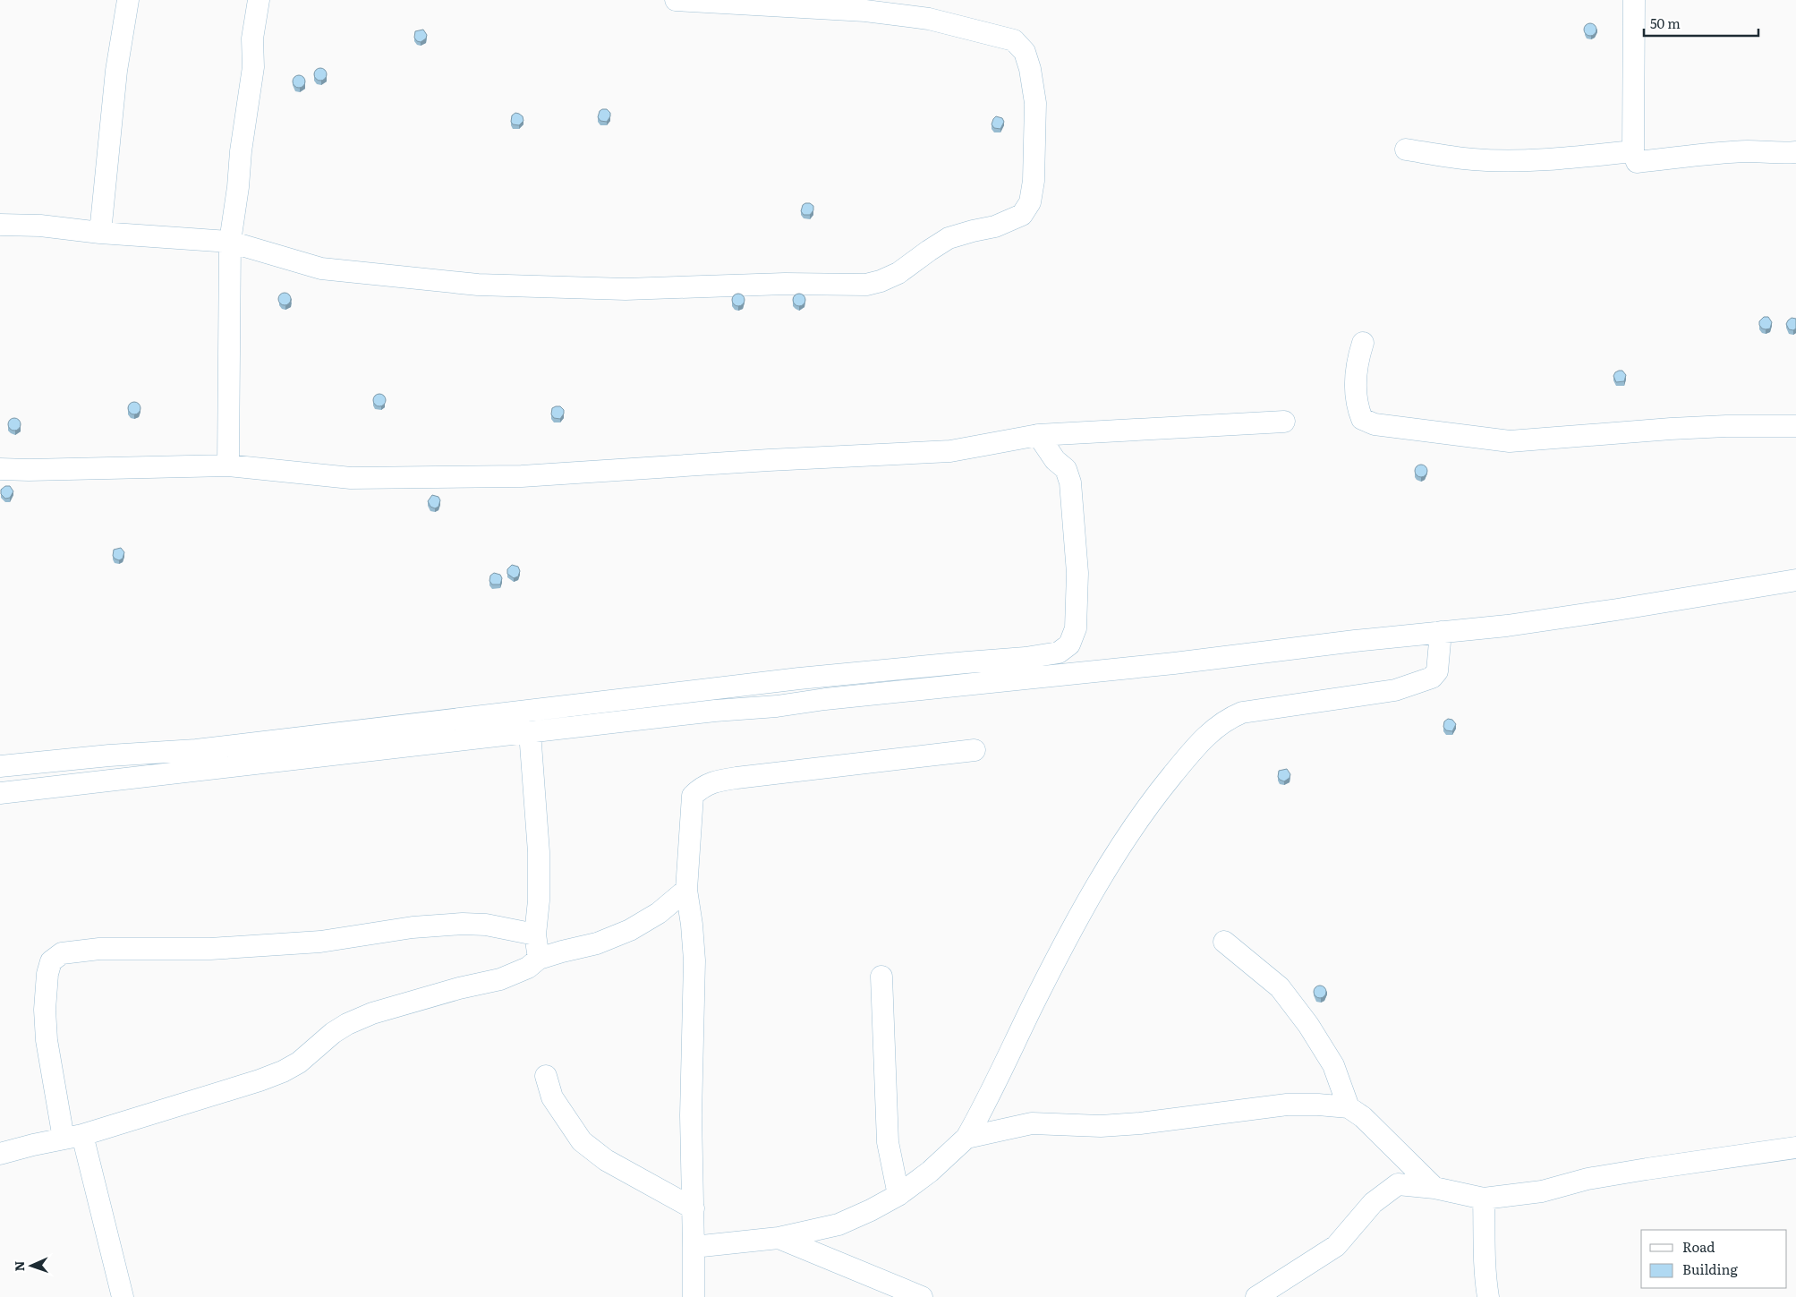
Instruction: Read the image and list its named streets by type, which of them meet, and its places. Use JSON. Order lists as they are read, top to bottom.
{
  "legend": ["Road", "Building"],
  "scale_bar": "50 m",
  "north": "left"
}
